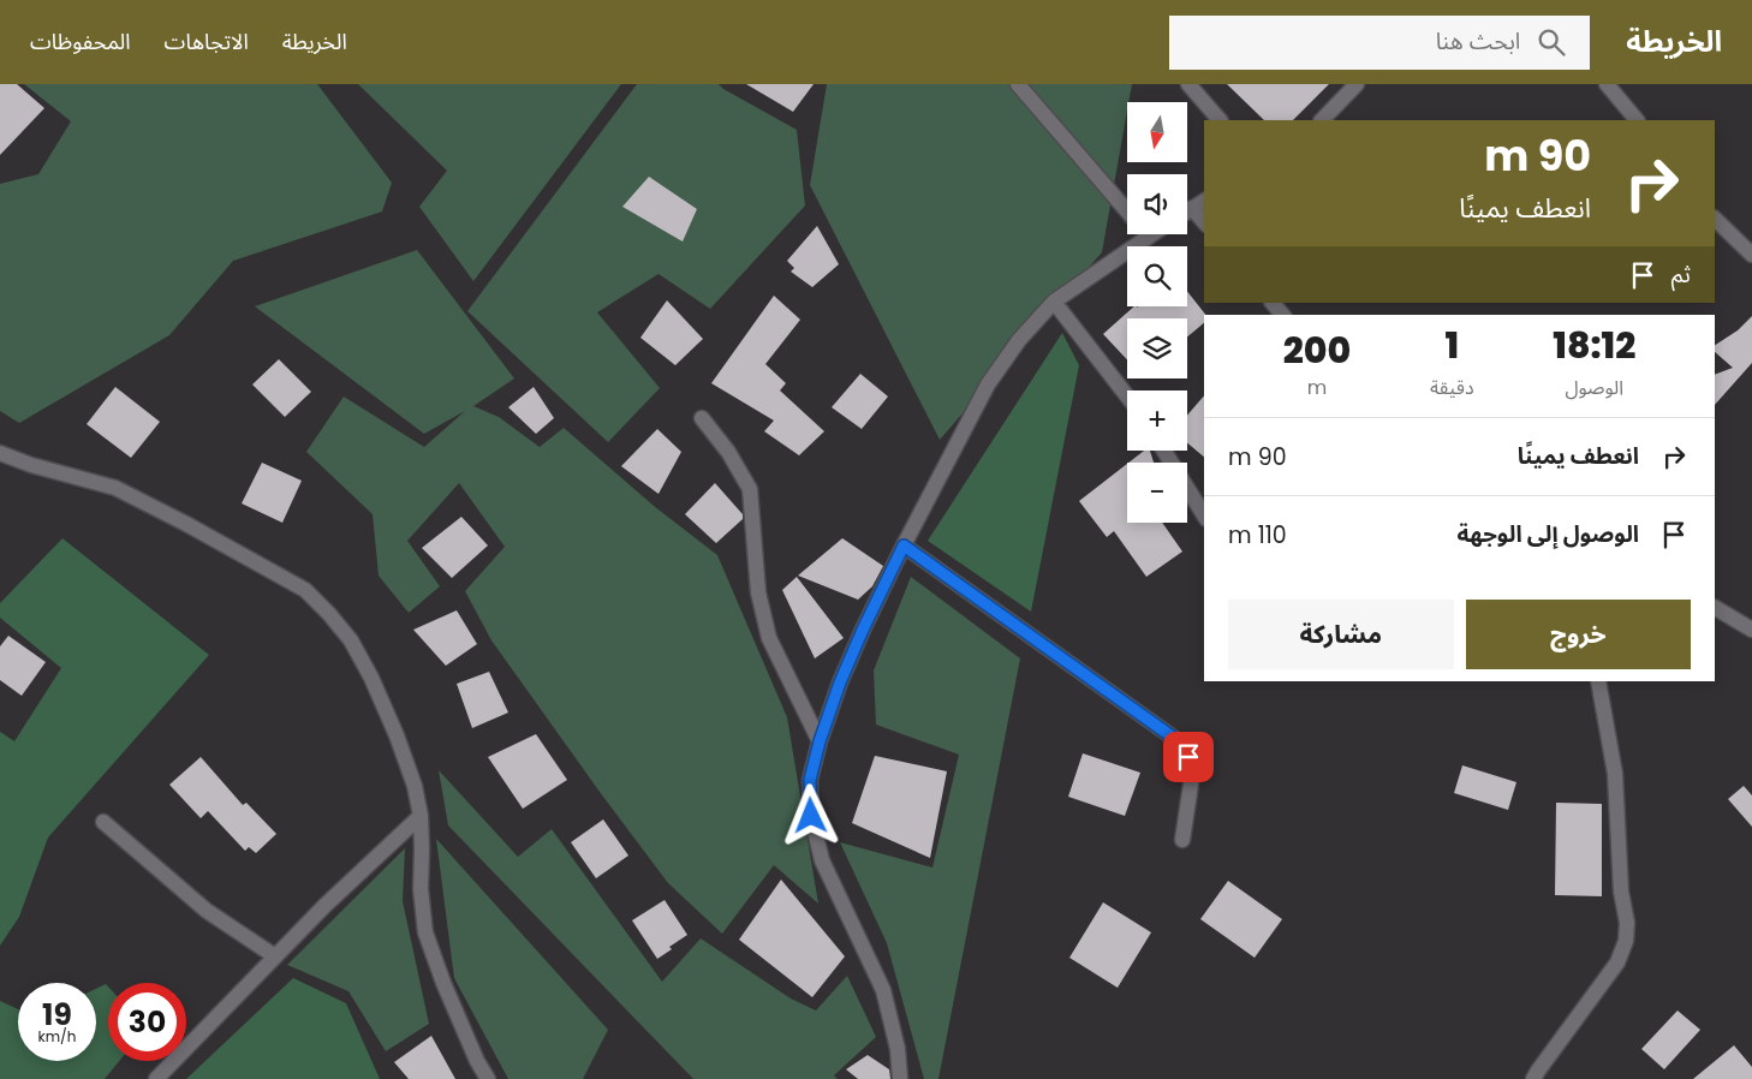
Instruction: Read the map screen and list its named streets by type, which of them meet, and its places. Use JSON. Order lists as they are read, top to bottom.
{
  "north": "bottom",
  "page": {
    "header": "الخريطة",
    "search": "ابحث هنا",
    "nav": ["الخريطة", "الاتجاهات", "المحفوظات"],
    "map_buttons": ["+", "−"],
    "turn": ["90 m", "انعطف يمينًا"],
    "then": "ثم",
    "eta": [
      "18:12",
      "الوصول",
      "1",
      "دقيقة",
      "200",
      "m"
    ],
    "list": [
      {
        "name": "انعطف يمينًا",
        "value": "90 m"
      },
      {
        "name": "الوصول إلى الوجهة",
        "value": "110 m"
      }
    ],
    "buttons": ["خروج", "مشاركة"],
    "speed": "19 km/h",
    "limit": "30"
  }
}
